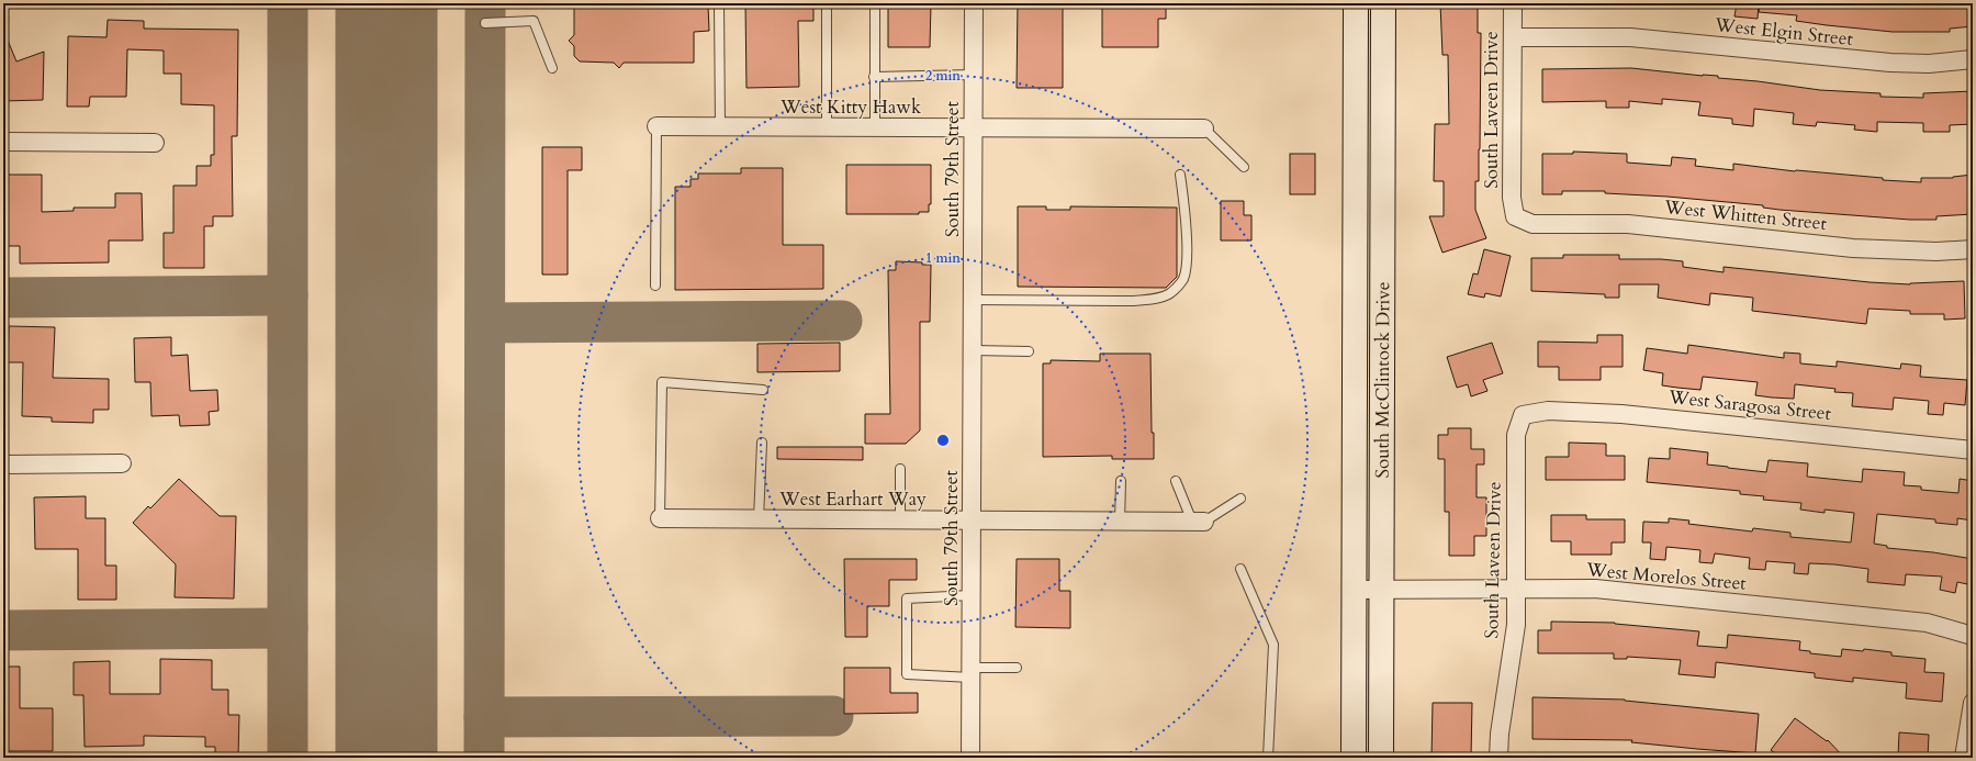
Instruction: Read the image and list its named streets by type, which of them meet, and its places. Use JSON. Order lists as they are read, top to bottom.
{
  "streets": {
    "main road": ["South McClintock Drive"],
    "street": [
      "West Elgin Street",
      "West Kitty Hawk",
      "South Laveen Drive",
      "South 79th Street",
      "West Whitten Street",
      "West Saragosa Street",
      "West Earhart Way",
      "West Morelos Street"
    ]
  },
  "crossings": [
    ["West Elgin Street", "South Laveen Drive"],
    ["West Kitty Hawk", "South 79th Street"],
    ["South Laveen Drive", "West Whitten Street"],
    ["South Laveen Drive", "West Saragosa Street"],
    ["South Laveen Drive", "West Morelos Street"],
    ["South 79th Street", "West Earhart Way"],
    ["South McClintock Drive", "West Morelos Street"]
  ],
  "rings": ["2 min", "1 min"]
}
